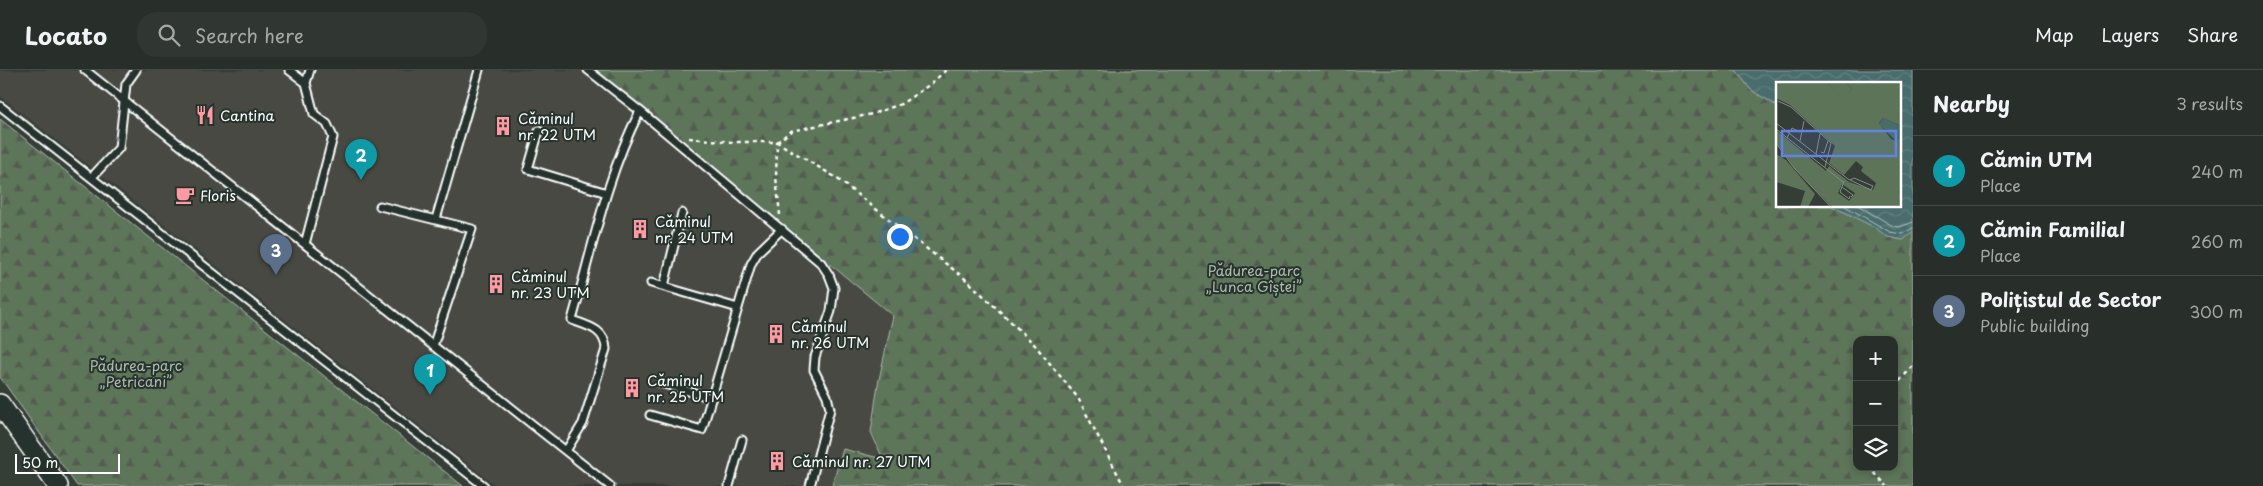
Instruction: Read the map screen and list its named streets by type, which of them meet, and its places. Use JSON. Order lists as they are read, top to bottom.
{
  "parks": ["Pădurea-parc „Lunca Gîștei”", "Pădurea-parc „Petricani”"],
  "places": {
    "restaurant": ["Cantina"],
    "building": [
      "Căminul nr. 22 UTM",
      "Căminul nr. 24 UTM",
      "Căminul nr. 23 UTM",
      "Căminul nr. 26 UTM",
      "Căminul nr. 25 UTM",
      "Căminul nr. 27 UTM"
    ],
    "cafe": ["Floris"]
  },
  "scale_bar": "50 m",
  "page": {
    "header": "Locato",
    "search": "Search here",
    "nav": ["Map", "Layers", "Share"],
    "heading": ["Nearby", "3 results"],
    "list": [
      {
        "mark": "1",
        "name": "Cămin UTM",
        "note": "Place",
        "value": "240 m"
      },
      {
        "mark": "2",
        "name": "Cămin Familial",
        "note": "Place",
        "value": "260 m"
      },
      {
        "mark": "3",
        "name": "Polițistul de Sector",
        "note": "Public building",
        "value": "300 m"
      }
    ],
    "pins": ["2", "3", "1"],
    "map_buttons": ["+", "−"],
    "scale": "50 m"
  }
}
